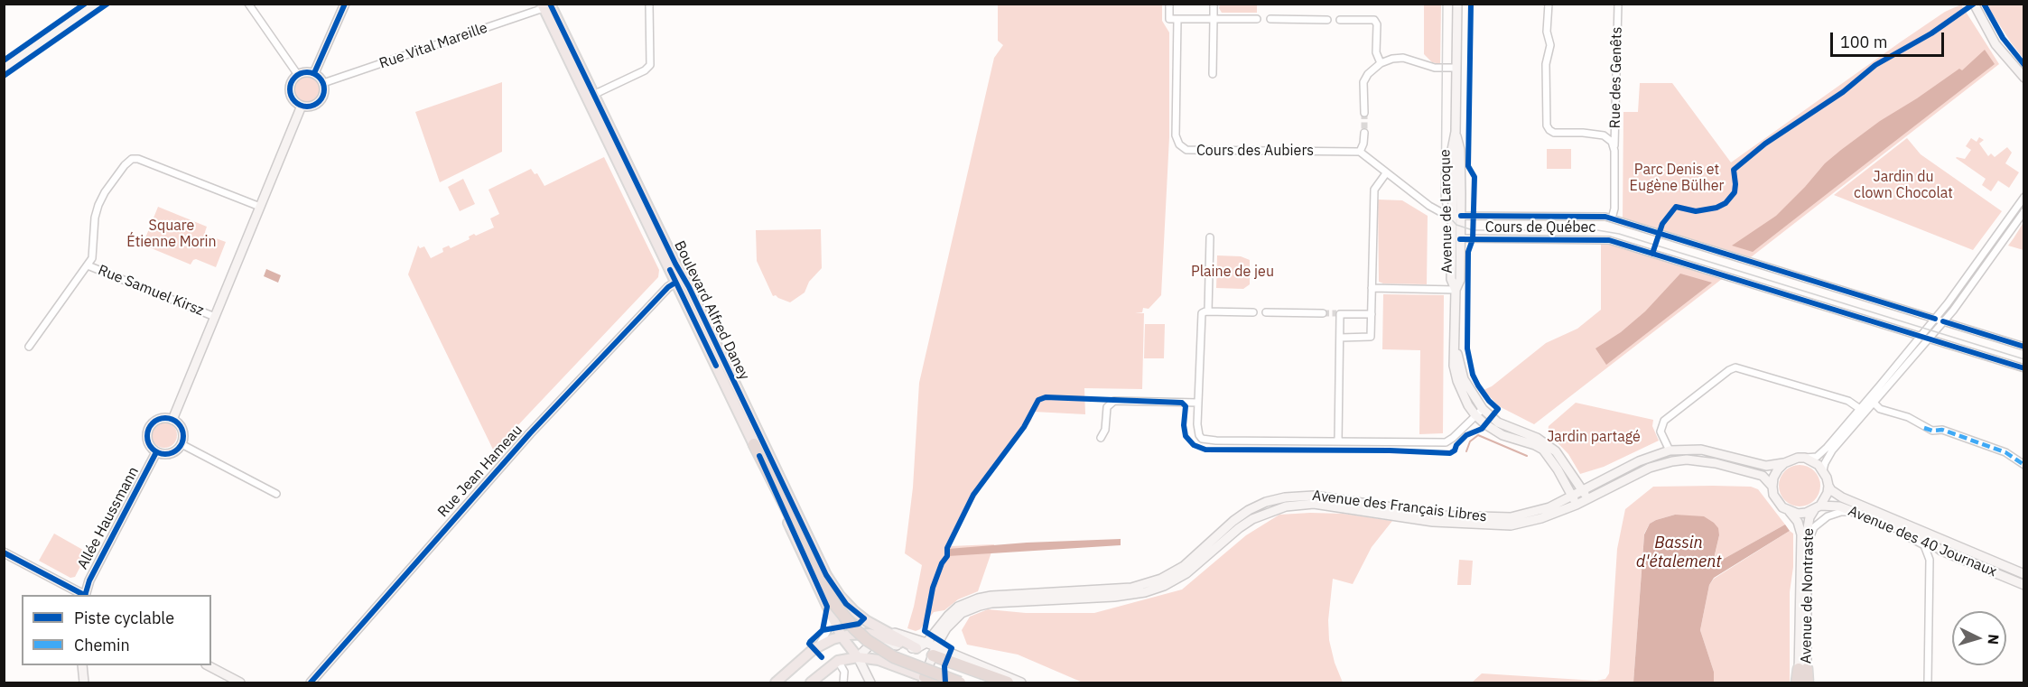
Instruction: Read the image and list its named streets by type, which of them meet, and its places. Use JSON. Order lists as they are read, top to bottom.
{
  "streets": {
    "main road": ["Boulevard Alfred Daney"],
    "street": [
      "Rue Vital Mareille",
      "Rue des Genêts",
      "Cours des Aubiers",
      "Avenue de Laroque",
      "Cours de Québec",
      "Rue Samuel Kirsz",
      "Rue Jean Hameau",
      "Avenue des Français Libres",
      "Allée Haussmann",
      "Avenue des 40 Journaux",
      "Avenue de Nontraste"
    ]
  },
  "crossings": [
    ["Rue Vital Mareille", "Boulevard Alfred Daney"],
    ["Rue des Genêts", "Cours de Québec"],
    ["Avenue de Laroque", "Cours de Québec"],
    ["Avenue de Laroque", "Avenue des Français Libres"],
    ["Boulevard Alfred Daney", "Rue Jean Hameau"],
    ["Boulevard Alfred Daney", "Avenue des Français Libres"],
    ["Avenue des Français Libres", "Avenue des 40 Journaux"],
    ["Avenue des Français Libres", "Avenue de Nontraste"],
    ["Avenue des 40 Journaux", "Avenue de Nontraste"]
  ],
  "water": ["Bassin d'étalement"],
  "parks": [
    "Parc Denis et Eugène Bülher",
    "Jardin du clown Chocolat",
    "Square Étienne Morin",
    "Plaine de jeu",
    "Jardin partagé"
  ],
  "legend": ["Piste cyclable", "Chemin"],
  "scale_bar": "100 m",
  "north": "right"
}
